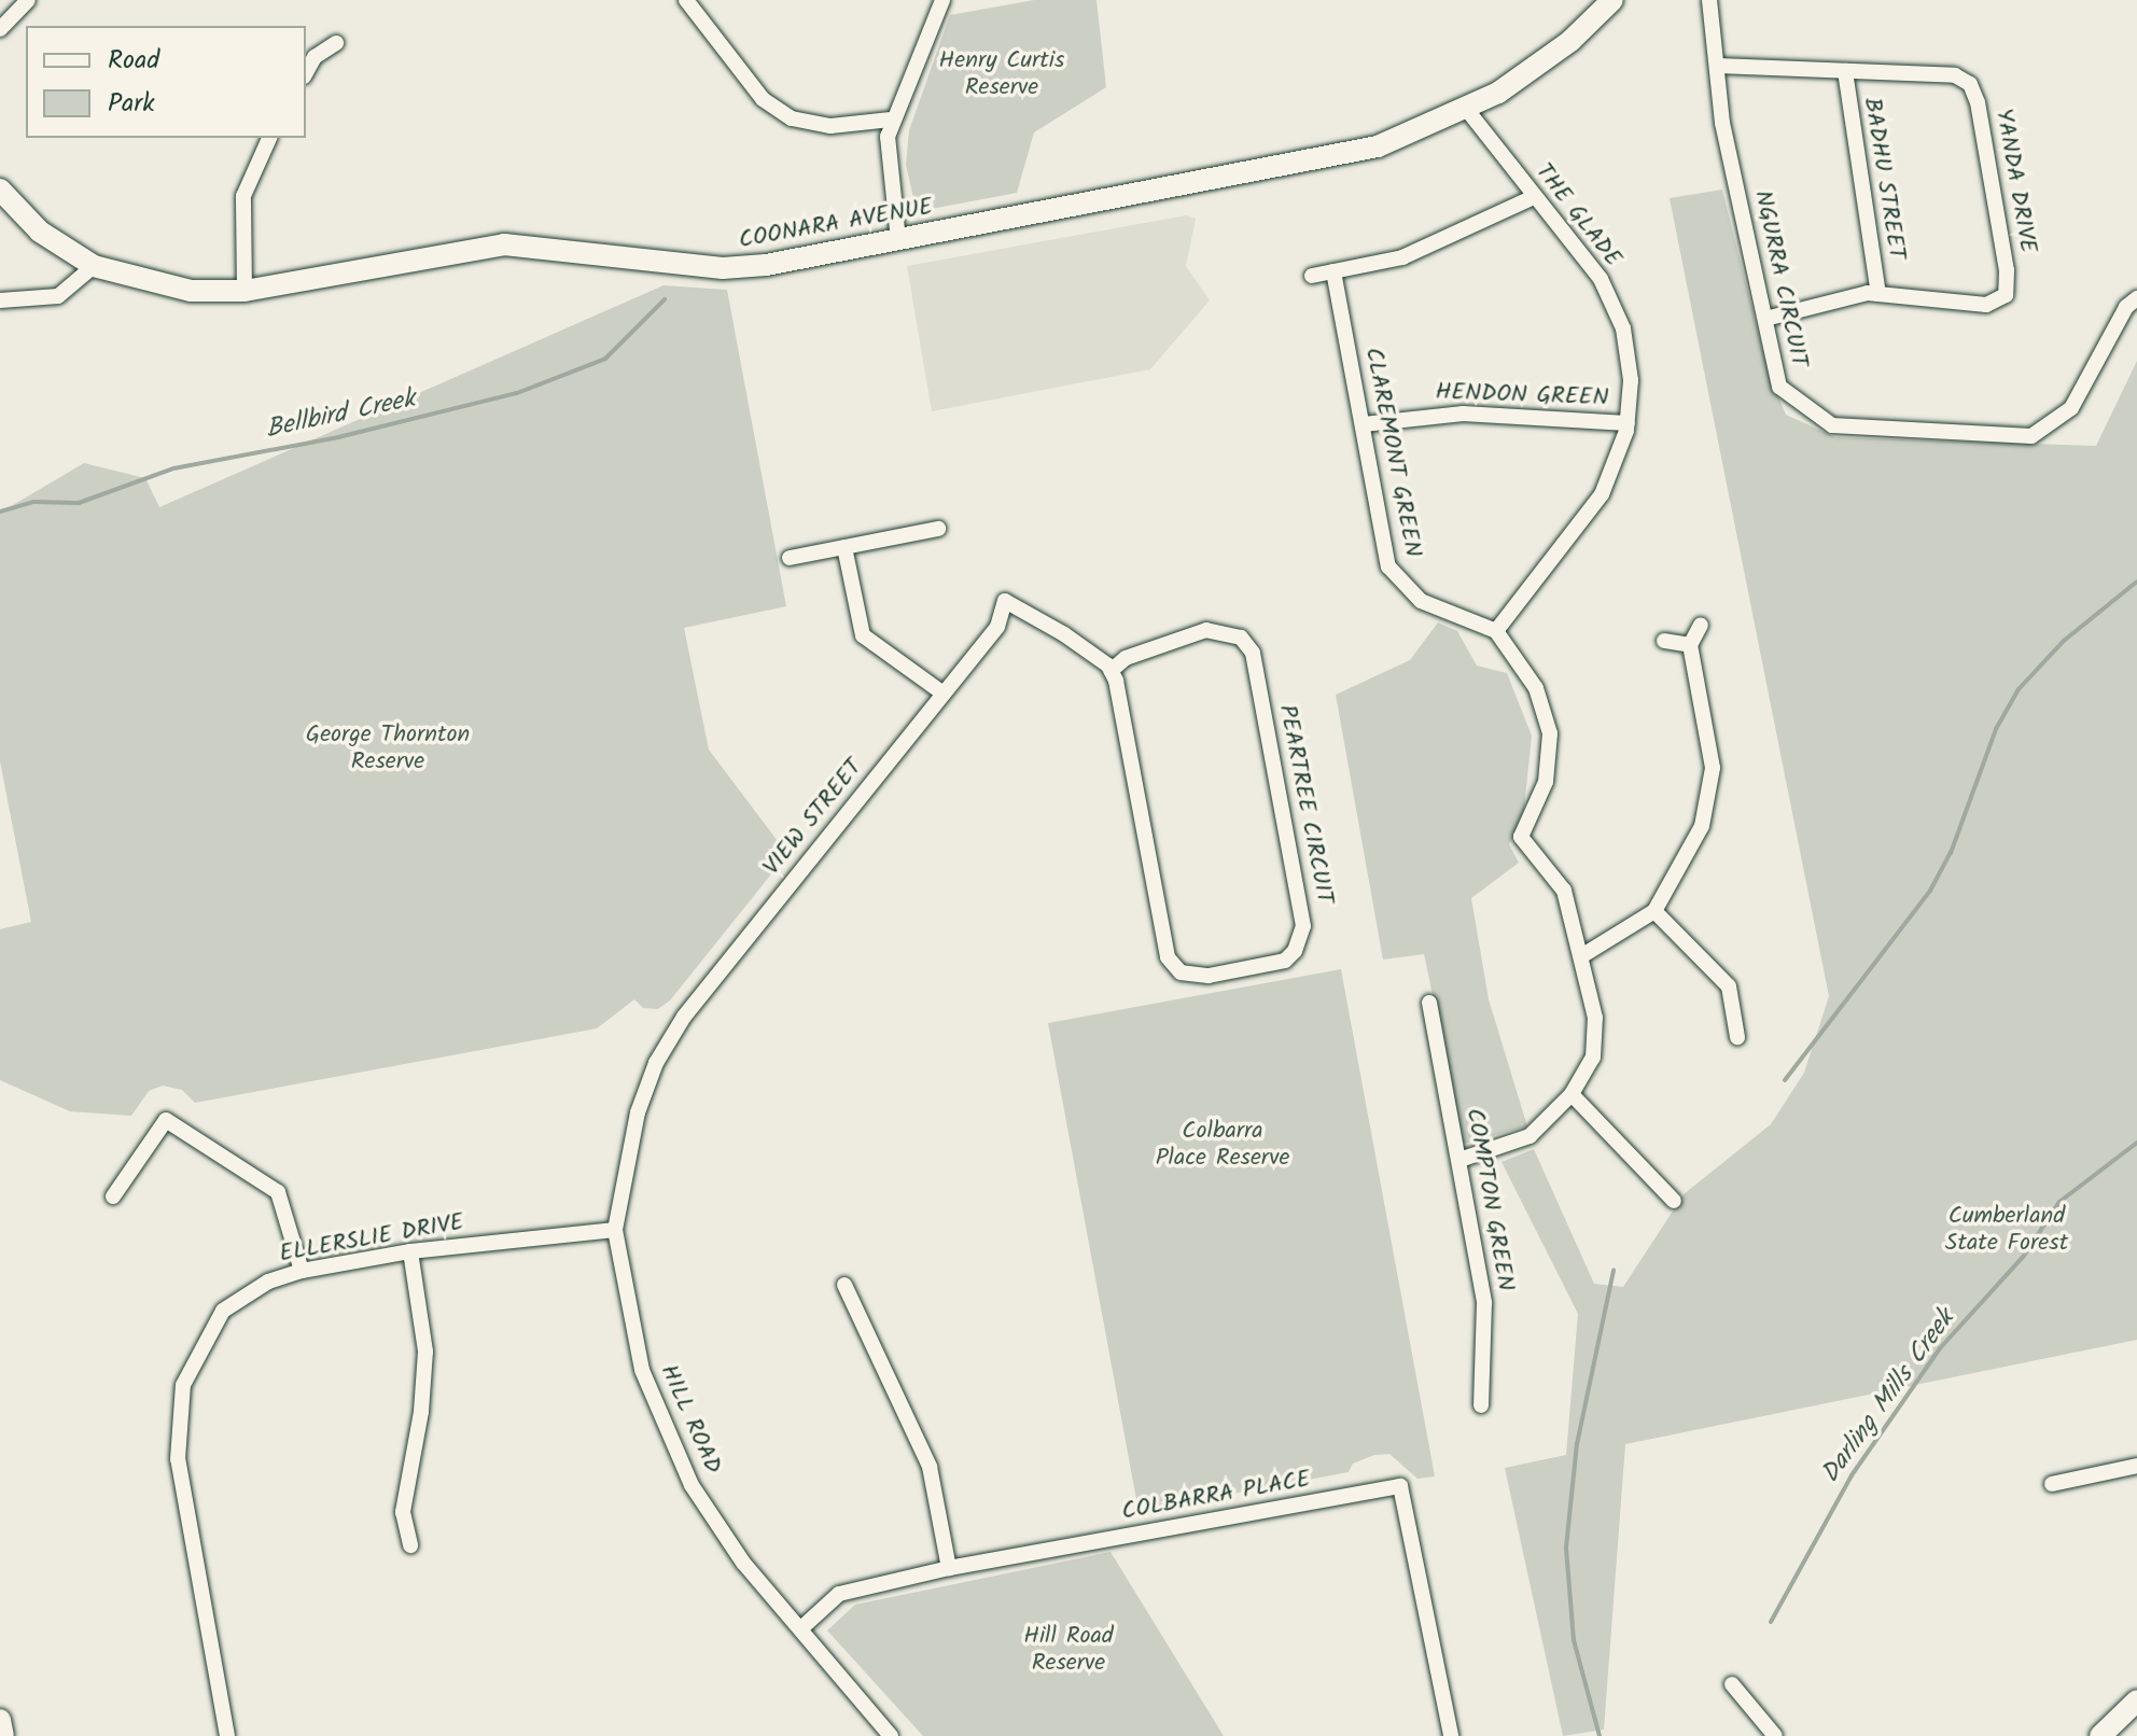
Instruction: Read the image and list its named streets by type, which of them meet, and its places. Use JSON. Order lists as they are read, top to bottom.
{
  "streets": {
    "street": [
      "BADHU STREET",
      "YANDA DRIVE",
      "THE GLADE",
      "COONARA AVENUE",
      "NGURRA CIRCUIT",
      "HENDON GREEN",
      "CLAREMONT GREEN",
      "PEARTREE CIRCUIT",
      "VIEW STREET",
      "COMPTON GREEN",
      "ELLERSLIE DRIVE",
      "HILL ROAD",
      "COLBARRA PLACE"
    ]
  },
  "crossings": [
    ["BADHU STREET", "YANDA DRIVE"],
    ["YANDA DRIVE", "NGURRA CIRCUIT"],
    ["THE GLADE", "COONARA AVENUE"],
    ["THE GLADE", "HENDON GREEN"],
    ["THE GLADE", "CLAREMONT GREEN"],
    ["HENDON GREEN", "CLAREMONT GREEN"],
    ["PEARTREE CIRCUIT", "VIEW STREET"],
    ["VIEW STREET", "HILL ROAD"],
    ["ELLERSLIE DRIVE", "HILL ROAD"],
    ["HILL ROAD", "COLBARRA PLACE"]
  ],
  "water": ["Bellbird Creek", "Darling Mills Creek"],
  "parks": [
    "Henry Curtis Reserve",
    "George Thornton Reserve",
    "Colbarra Place Reserve",
    "Cumberland State Forest",
    "Hill Road Reserve"
  ],
  "legend": ["Road", "Park"]
}
